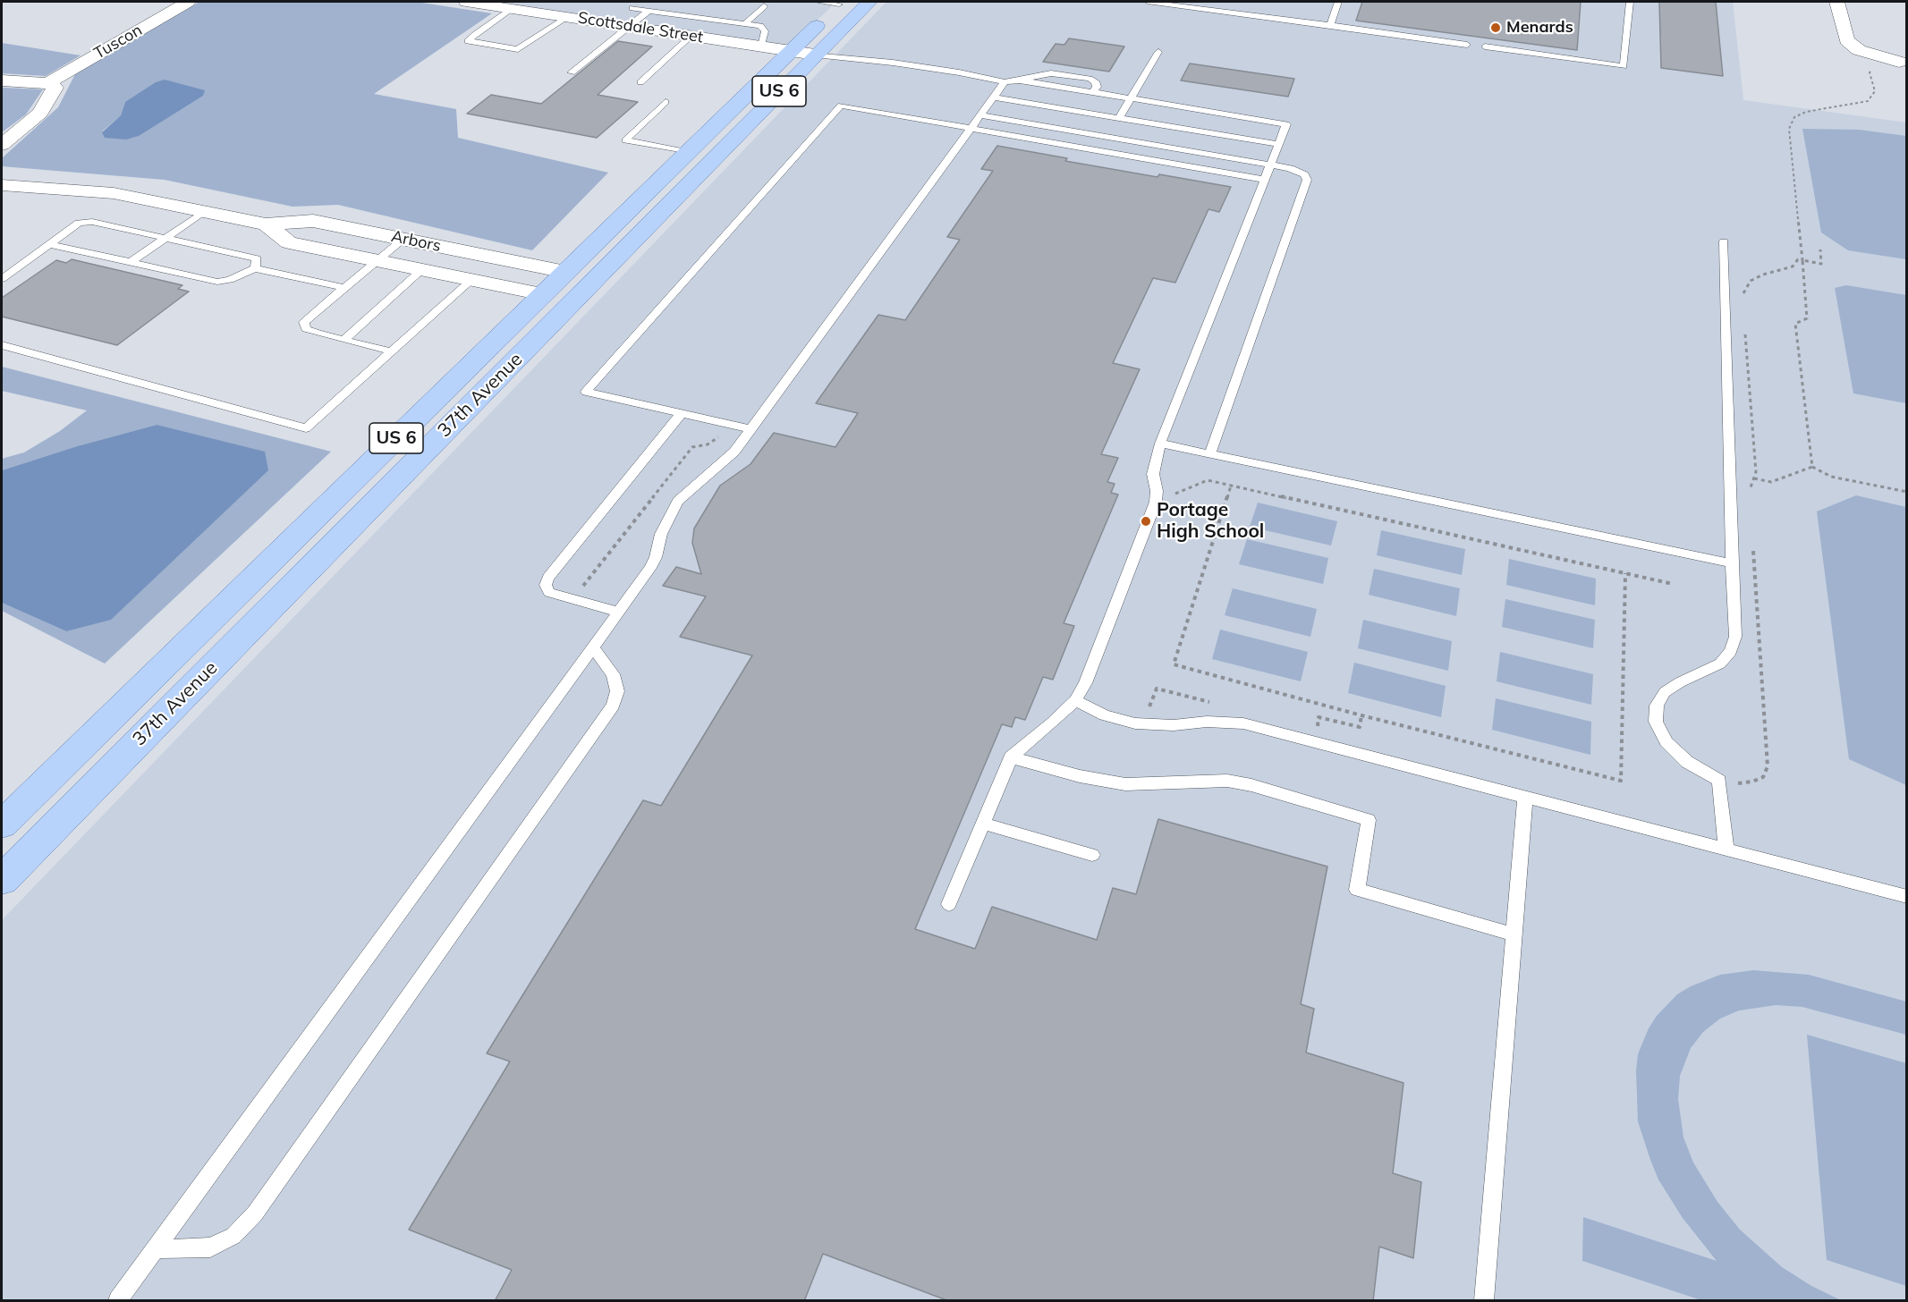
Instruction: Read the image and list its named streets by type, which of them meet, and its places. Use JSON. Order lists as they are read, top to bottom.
{
  "streets": {
    "main road": ["US 6", "37th Avenue"],
    "street": ["Scottsdale Street", "Tuscon", "Arbors"]
  },
  "crossings": [
    ["Scottsdale Street", "37th Avenue"],
    ["Arbors", "37th Avenue"]
  ],
  "places": ["Menards", "Portage High School"]
}
